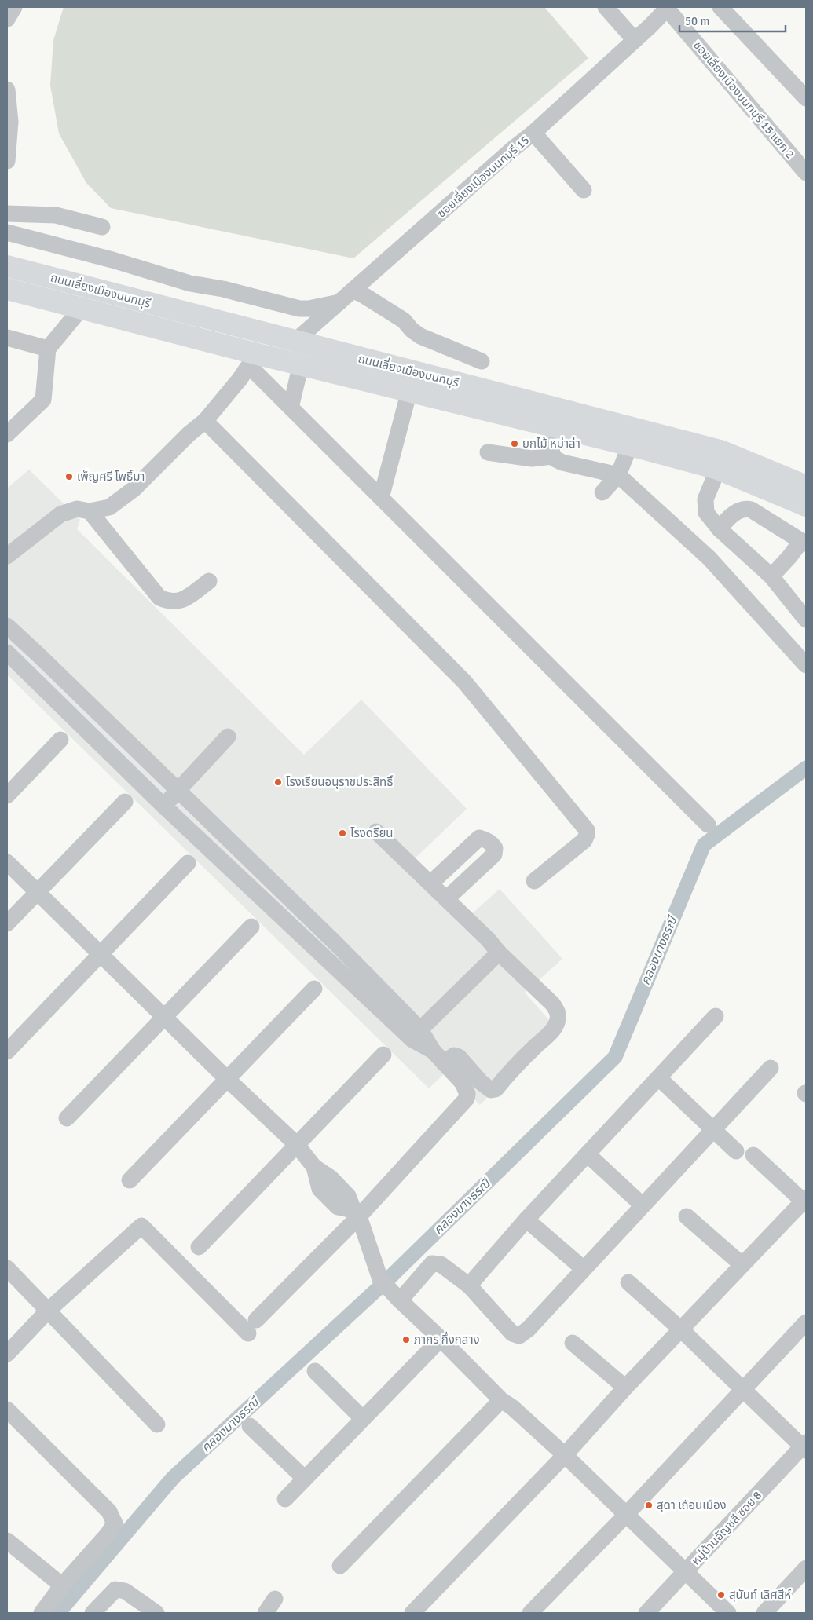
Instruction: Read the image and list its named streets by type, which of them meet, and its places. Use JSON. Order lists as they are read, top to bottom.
{
  "streets": {
    "main road": ["ถนนเลี่ยงเมืองนนทบุรี"],
    "street": ["ซอยเลี่ยงเมืองนนทบุรี 15 แยก 2", "ซอยเลี่ยงเมืองนนทบุรี 15", "หมู่บ้านอัญชลี ซอย 8"]
  },
  "crossings": [
    ["ซอยเลี่ยงเมืองนนทบุรี 15 แยก 2", "ซอยเลี่ยงเมืองนนทบุรี 15"],
    ["ซอยเลี่ยงเมืองนนทบุรี 15", "ถนนเลี่ยงเมืองนนทบุรี"]
  ],
  "water": ["คลองบางธรณี"],
  "places": [
    "ยกไม้ หม่าล่า",
    "เพ็ญศรี โพธิ์มา",
    "โรงเรียนอนุราชประสิทธิ์",
    "โรงดรียน",
    "ภากร กึ่งกลาง",
    "สุดา เถือนเมือง",
    "สุนันท์ เลิศสีห์"
  ],
  "scale_bar": "50 m"
}
